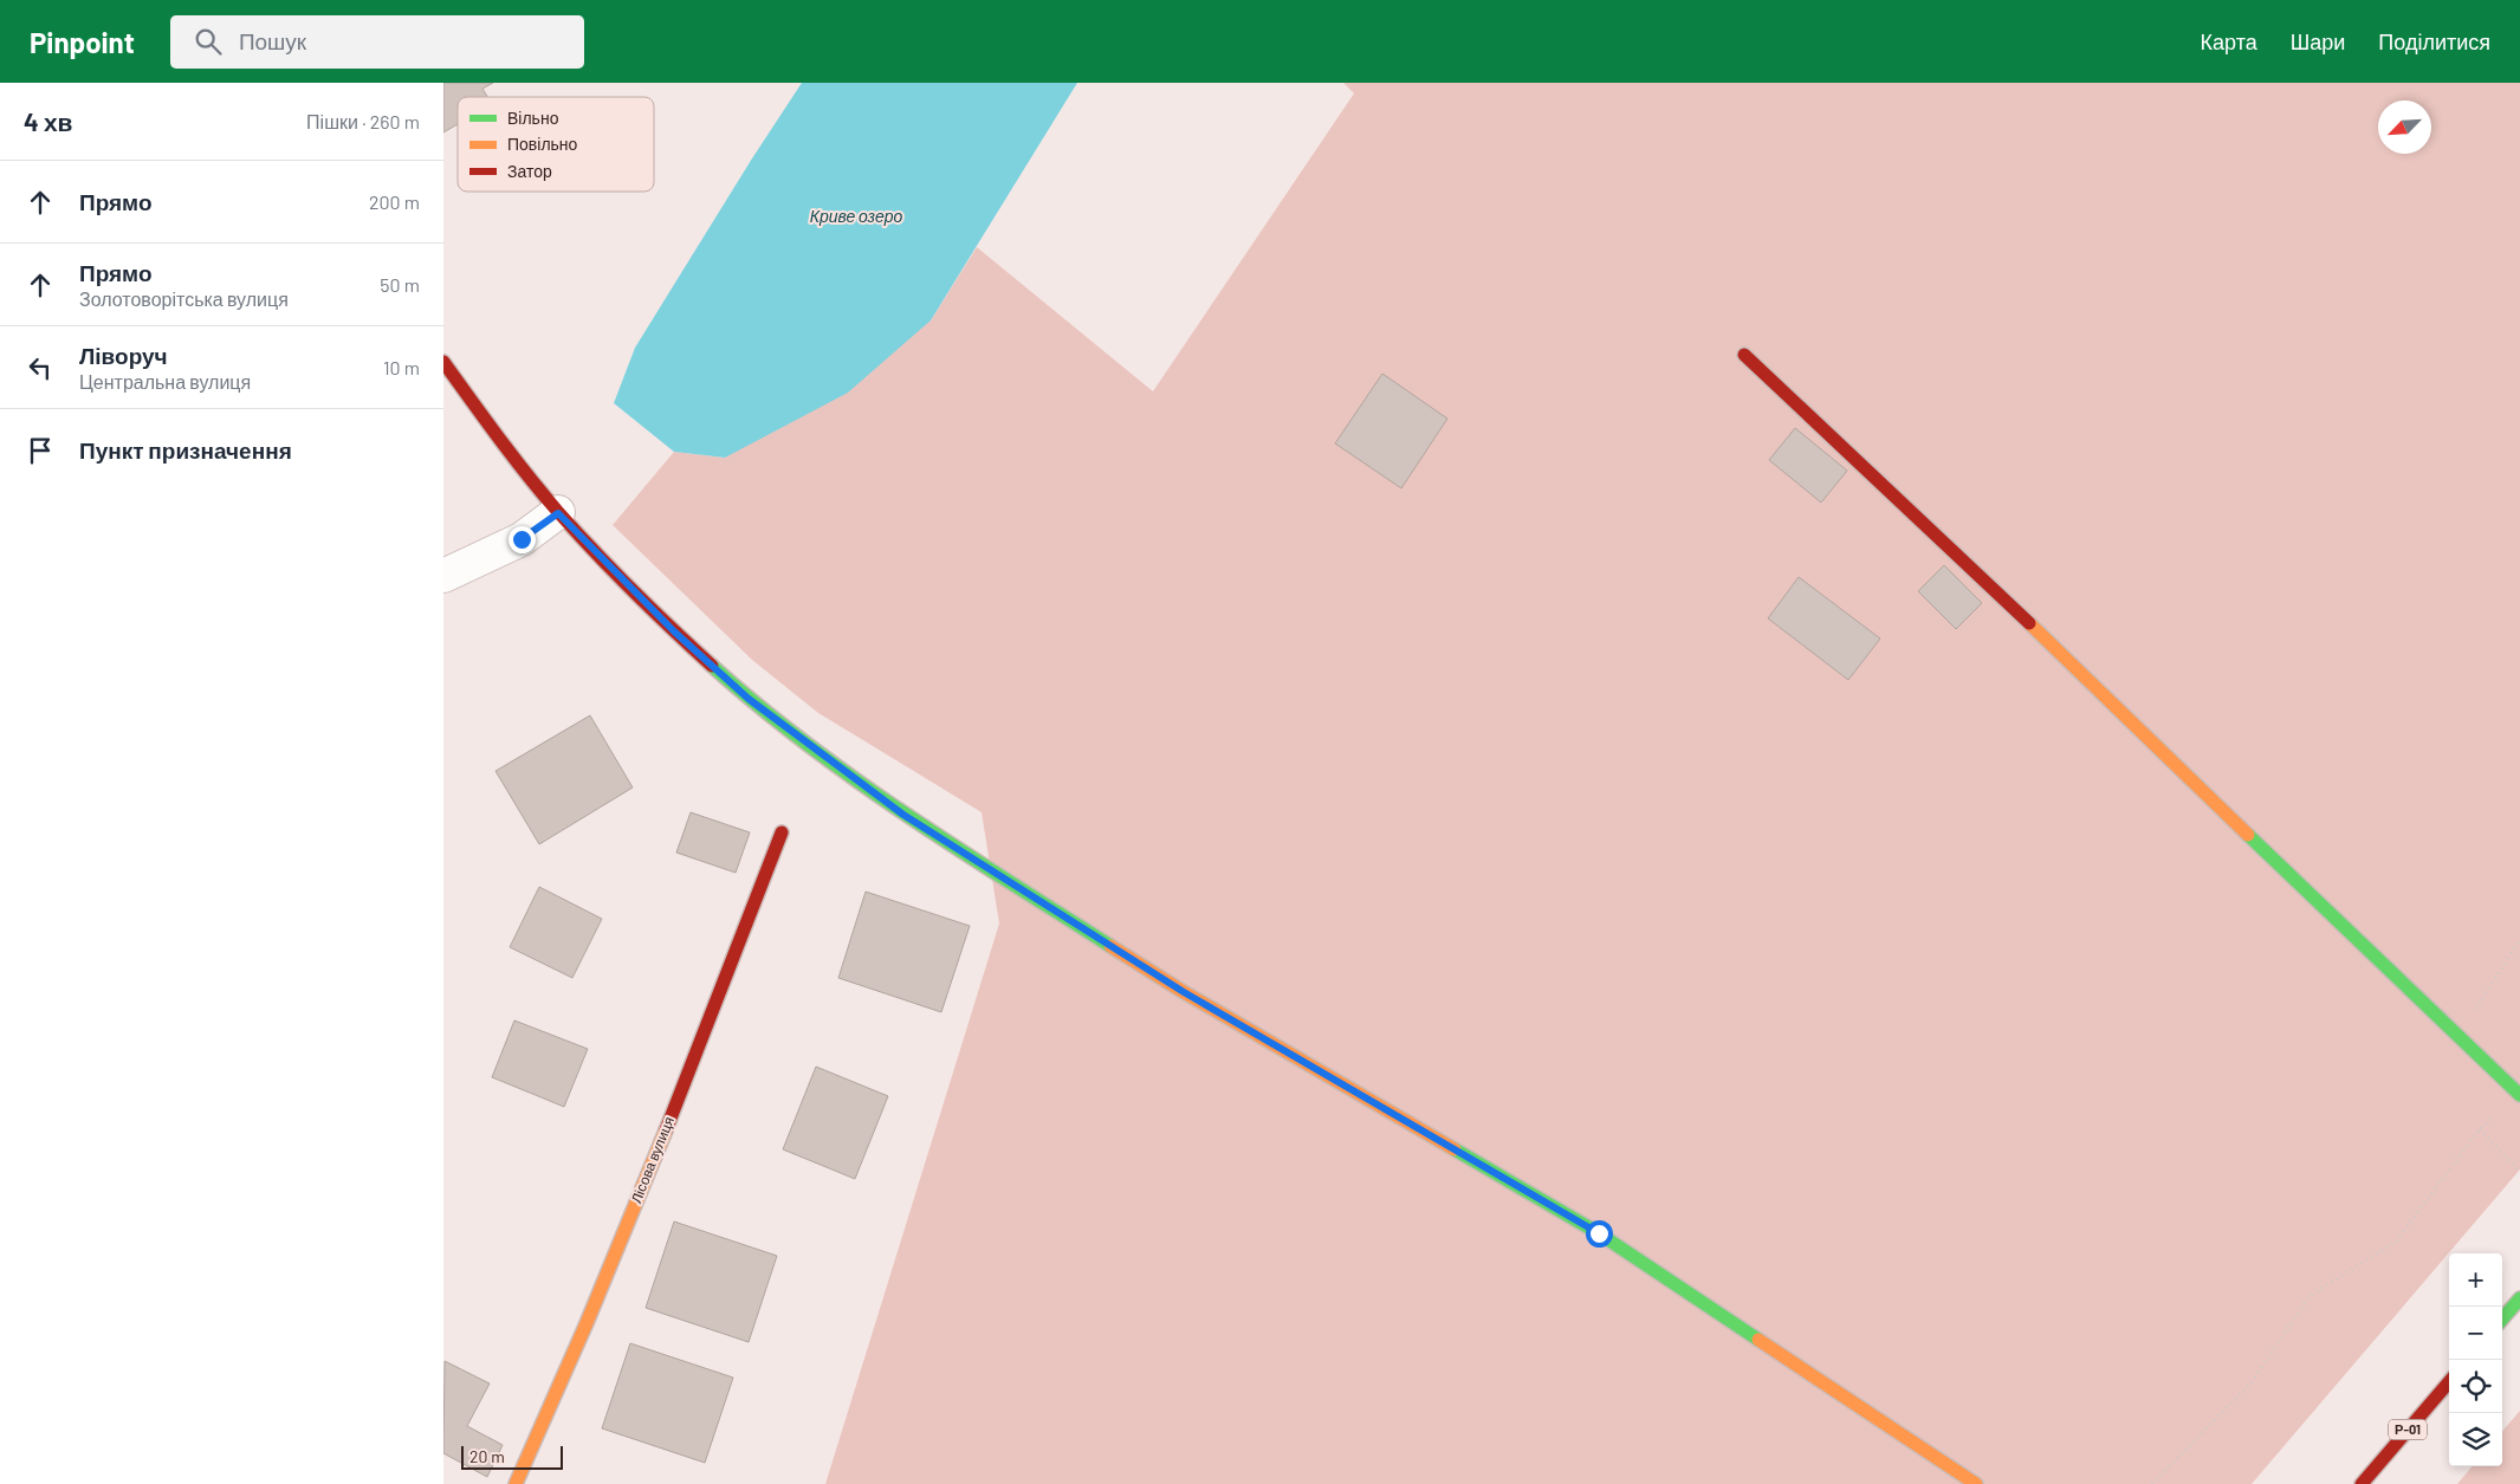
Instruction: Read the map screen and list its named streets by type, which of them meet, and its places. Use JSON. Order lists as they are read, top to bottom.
{
  "streets": {
    "street": ["Лісова вулиця", "Р-01"]
  },
  "water": ["Криве озеро"],
  "legend": ["Вільно", "Повільно", "Затор"],
  "scale_bar": "20 m",
  "north": "bottom left",
  "page": {
    "header": "Pinpoint",
    "search": "Пошук",
    "nav": ["Карта", "Шари", "Поділитися"],
    "heading": ["4 хв", "Пішки · 260 m"],
    "list": [
      ["Прямо", "200 m"],
      ["Прямо", "Золотоворітська вулиця", "50 m"],
      ["Ліворуч", "Центральна вулиця", "10 m"],
      "Пункт призначення"
    ],
    "map_buttons": ["+", "−"],
    "scale": "20 m"
  }
}
